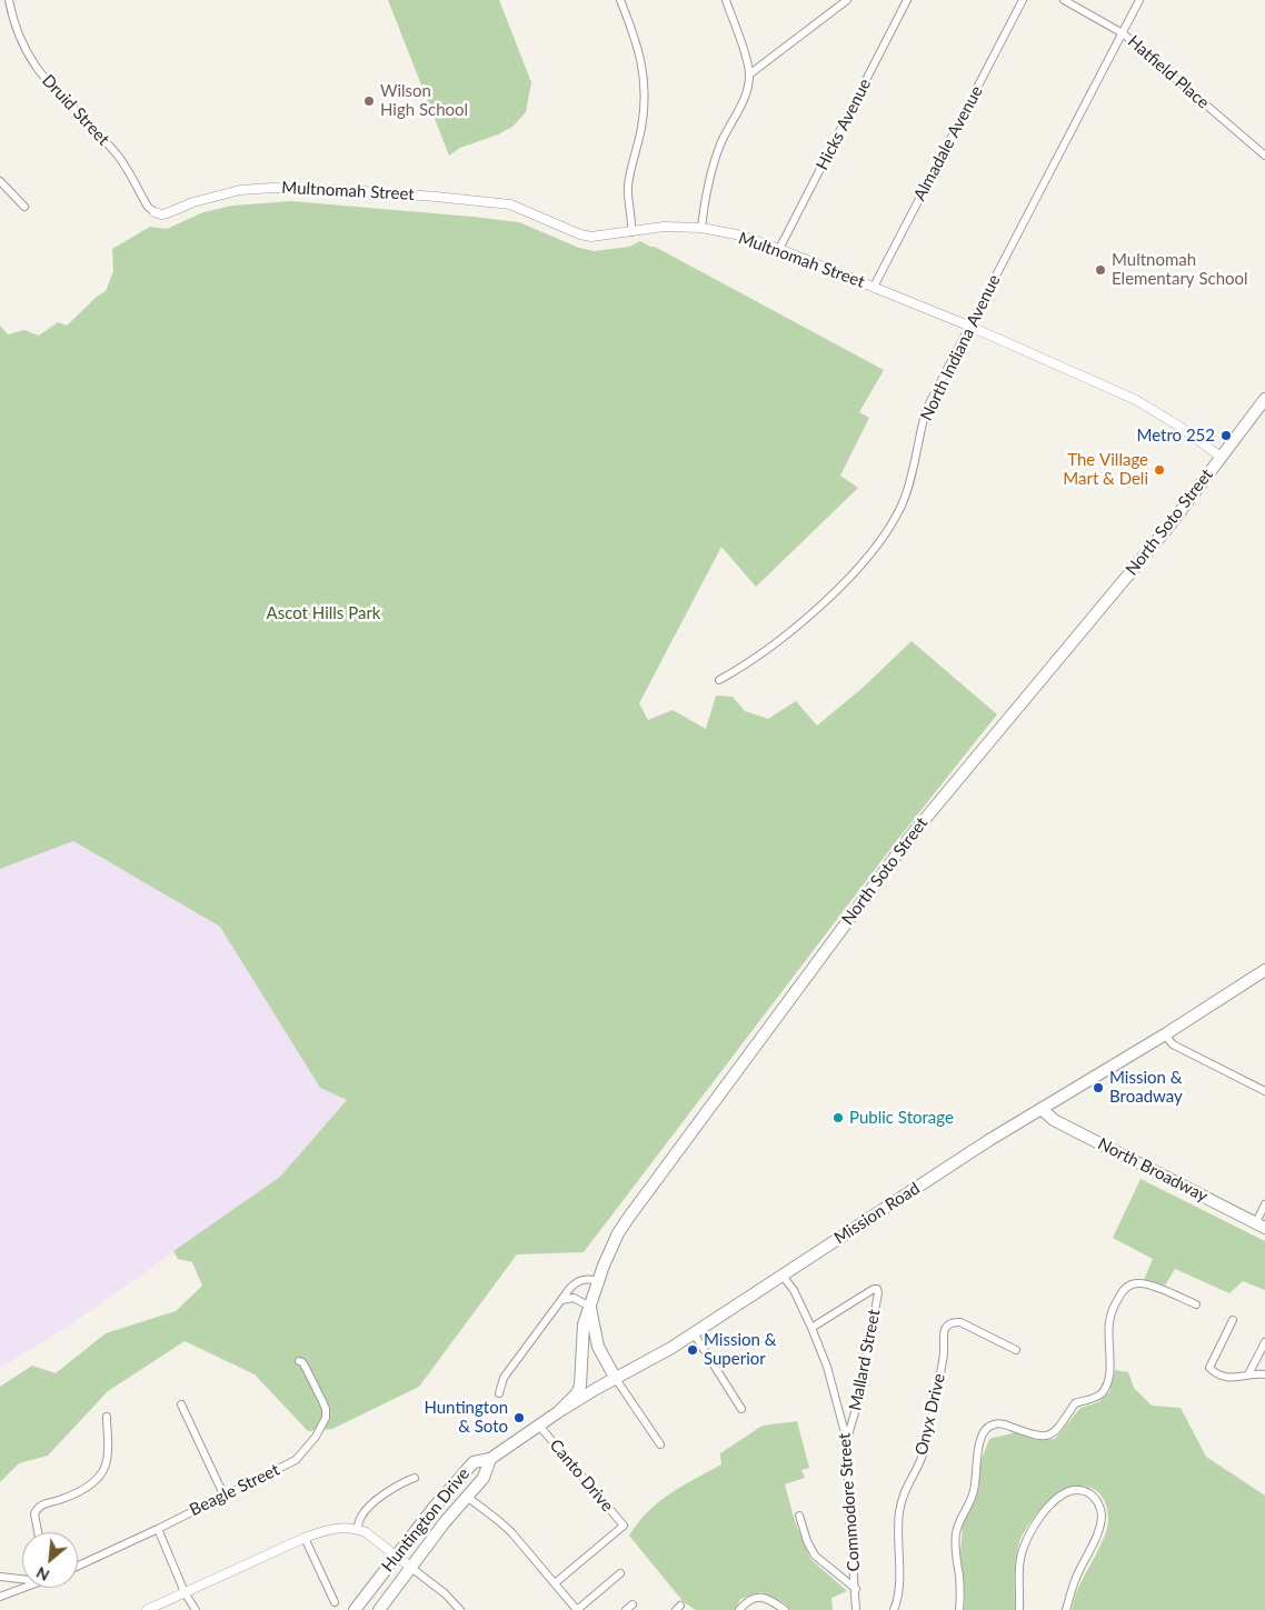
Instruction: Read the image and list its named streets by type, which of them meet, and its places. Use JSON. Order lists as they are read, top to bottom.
{
  "streets": {
    "main road": [
      "North Soto Street",
      "North Broadway",
      "Mission Road",
      "Huntington Drive"
    ],
    "street": [
      "Hatfield Place",
      "Druid Street",
      "Hicks Avenue",
      "Almadale Avenue",
      "Multnomah Street",
      "North Indiana Avenue",
      "Mallard Street",
      "Onyx Drive",
      "Canto Drive",
      "Beagle Street",
      "Commodore Street"
    ]
  },
  "crossings": [
    ["Hatfield Place", "North Indiana Avenue"],
    ["Druid Street", "Multnomah Street"],
    ["Hicks Avenue", "Multnomah Street"],
    ["Almadale Avenue", "Multnomah Street"],
    ["Multnomah Street", "North Indiana Avenue"],
    ["Multnomah Street", "North Soto Street"],
    ["North Soto Street", "Mission Road"],
    ["North Broadway", "Mission Road"],
    ["Mission Road", "Canto Drive"],
    ["Mission Road", "Commodore Street"],
    ["Mission Road", "Huntington Drive"],
    ["Mallard Street", "Commodore Street"]
  ],
  "parks": ["Ascot Hills Park"],
  "places": [
    "Wilson High School",
    "Multnomah Elementary School",
    "Metro 252",
    "The Village Mart & Deli",
    "Mission & Broadway",
    "Public Storage",
    "Mission & Superior",
    "Huntington & Soto"
  ],
  "north": "bottom left"
}
